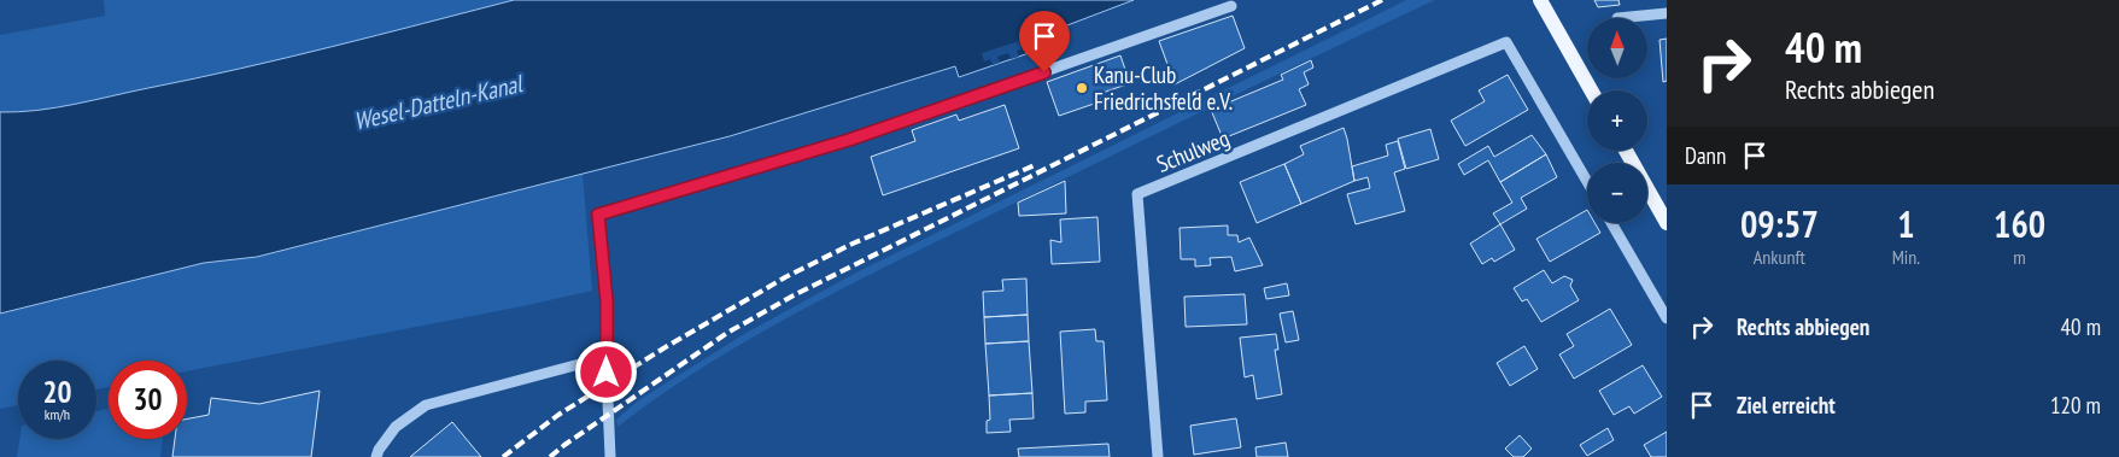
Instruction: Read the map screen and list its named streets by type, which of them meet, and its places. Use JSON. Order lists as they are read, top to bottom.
{
  "streets": {
    "street": ["Schulweg"]
  },
  "water": ["Wesel-Datteln-Kanal"],
  "places": ["Kanu-Club Friedrichsfeld e.V."],
  "north": "top",
  "page": {
    "turn": ["40 m", "Rechts abbiegen"],
    "map_buttons": ["+", "−"],
    "then": "Dann",
    "eta": [
      "09:57",
      "Ankunft",
      "1",
      "Min.",
      "160",
      "m"
    ],
    "list": [
      {
        "name": "Rechts abbiegen",
        "value": "40 m"
      },
      {
        "name": "Ziel erreicht",
        "value": "120 m"
      }
    ],
    "speed": "20 km/h",
    "limit": "30"
  }
}
